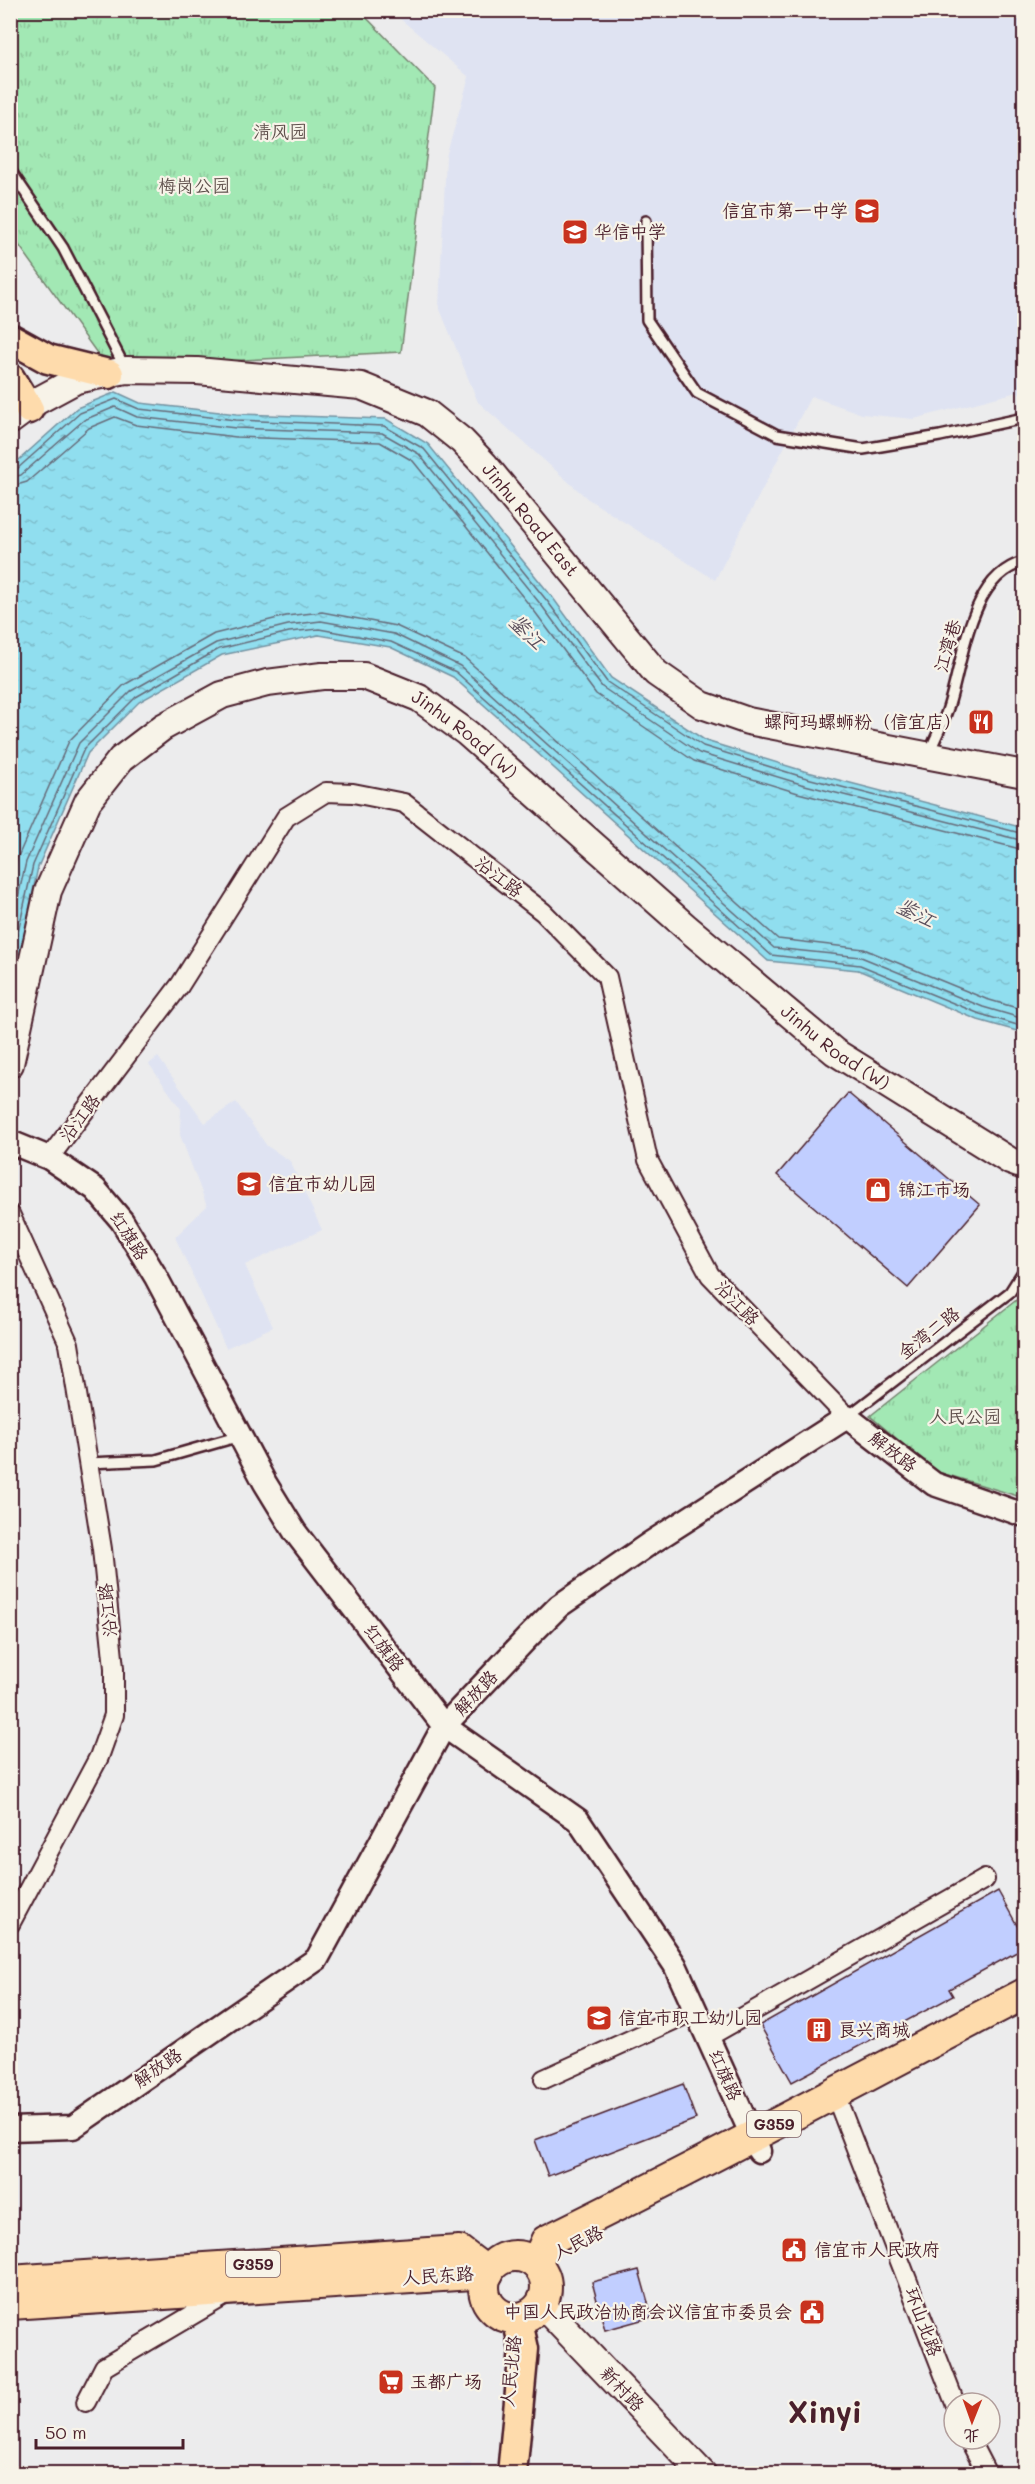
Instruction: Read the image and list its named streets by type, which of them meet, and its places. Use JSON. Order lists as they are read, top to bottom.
{
  "streets": {
    "highway": ["G359", "人民路", "人民东路"],
    "main road": [
      "Jinhu Road East",
      "Jinhu Road (W)",
      "人民北路",
      "新村路"
    ],
    "street": [
      "沿江路",
      "红旗路",
      "解放路",
      "环山北路"
    ],
    "lane": ["江湾巷", "金湾二路"]
  },
  "crossings": [
    ["Jinhu Road East", "江湾巷"],
    ["沿江路", "红旗路"],
    ["沿江路", "金湾二路"],
    ["沿江路", "解放路"],
    ["红旗路", "解放路"],
    ["红旗路", "人民路"],
    ["金湾二路", "解放路"],
    ["人民路", "人民东路"],
    ["人民路", "环山北路"],
    ["人民路", "人民北路"],
    ["人民路", "新村路"],
    ["人民东路", "人民北路"],
    ["人民东路", "新村路"],
    ["人民北路", "新村路"]
  ],
  "districts": ["Xinyi"],
  "water": ["鉴江"],
  "parks": ["清风园", "梅岗公园", "人民公园"],
  "places": {
    "school or university": [
      "信宜市第一中学",
      "华信中学",
      "信宜市幼儿园",
      "信宜市职工幼儿园"
    ],
    "restaurant": ["螺阿玛螺蛳粉（信宜店）"],
    "shop": ["锦江市场"],
    "building": ["良兴商城"],
    "public building": ["信宜市人民政府", "中国人民政治协商会议信宜市委员会"],
    "supermarket": ["玉都广场"]
  },
  "scale_bar": "50 m",
  "north": "bottom"
}
